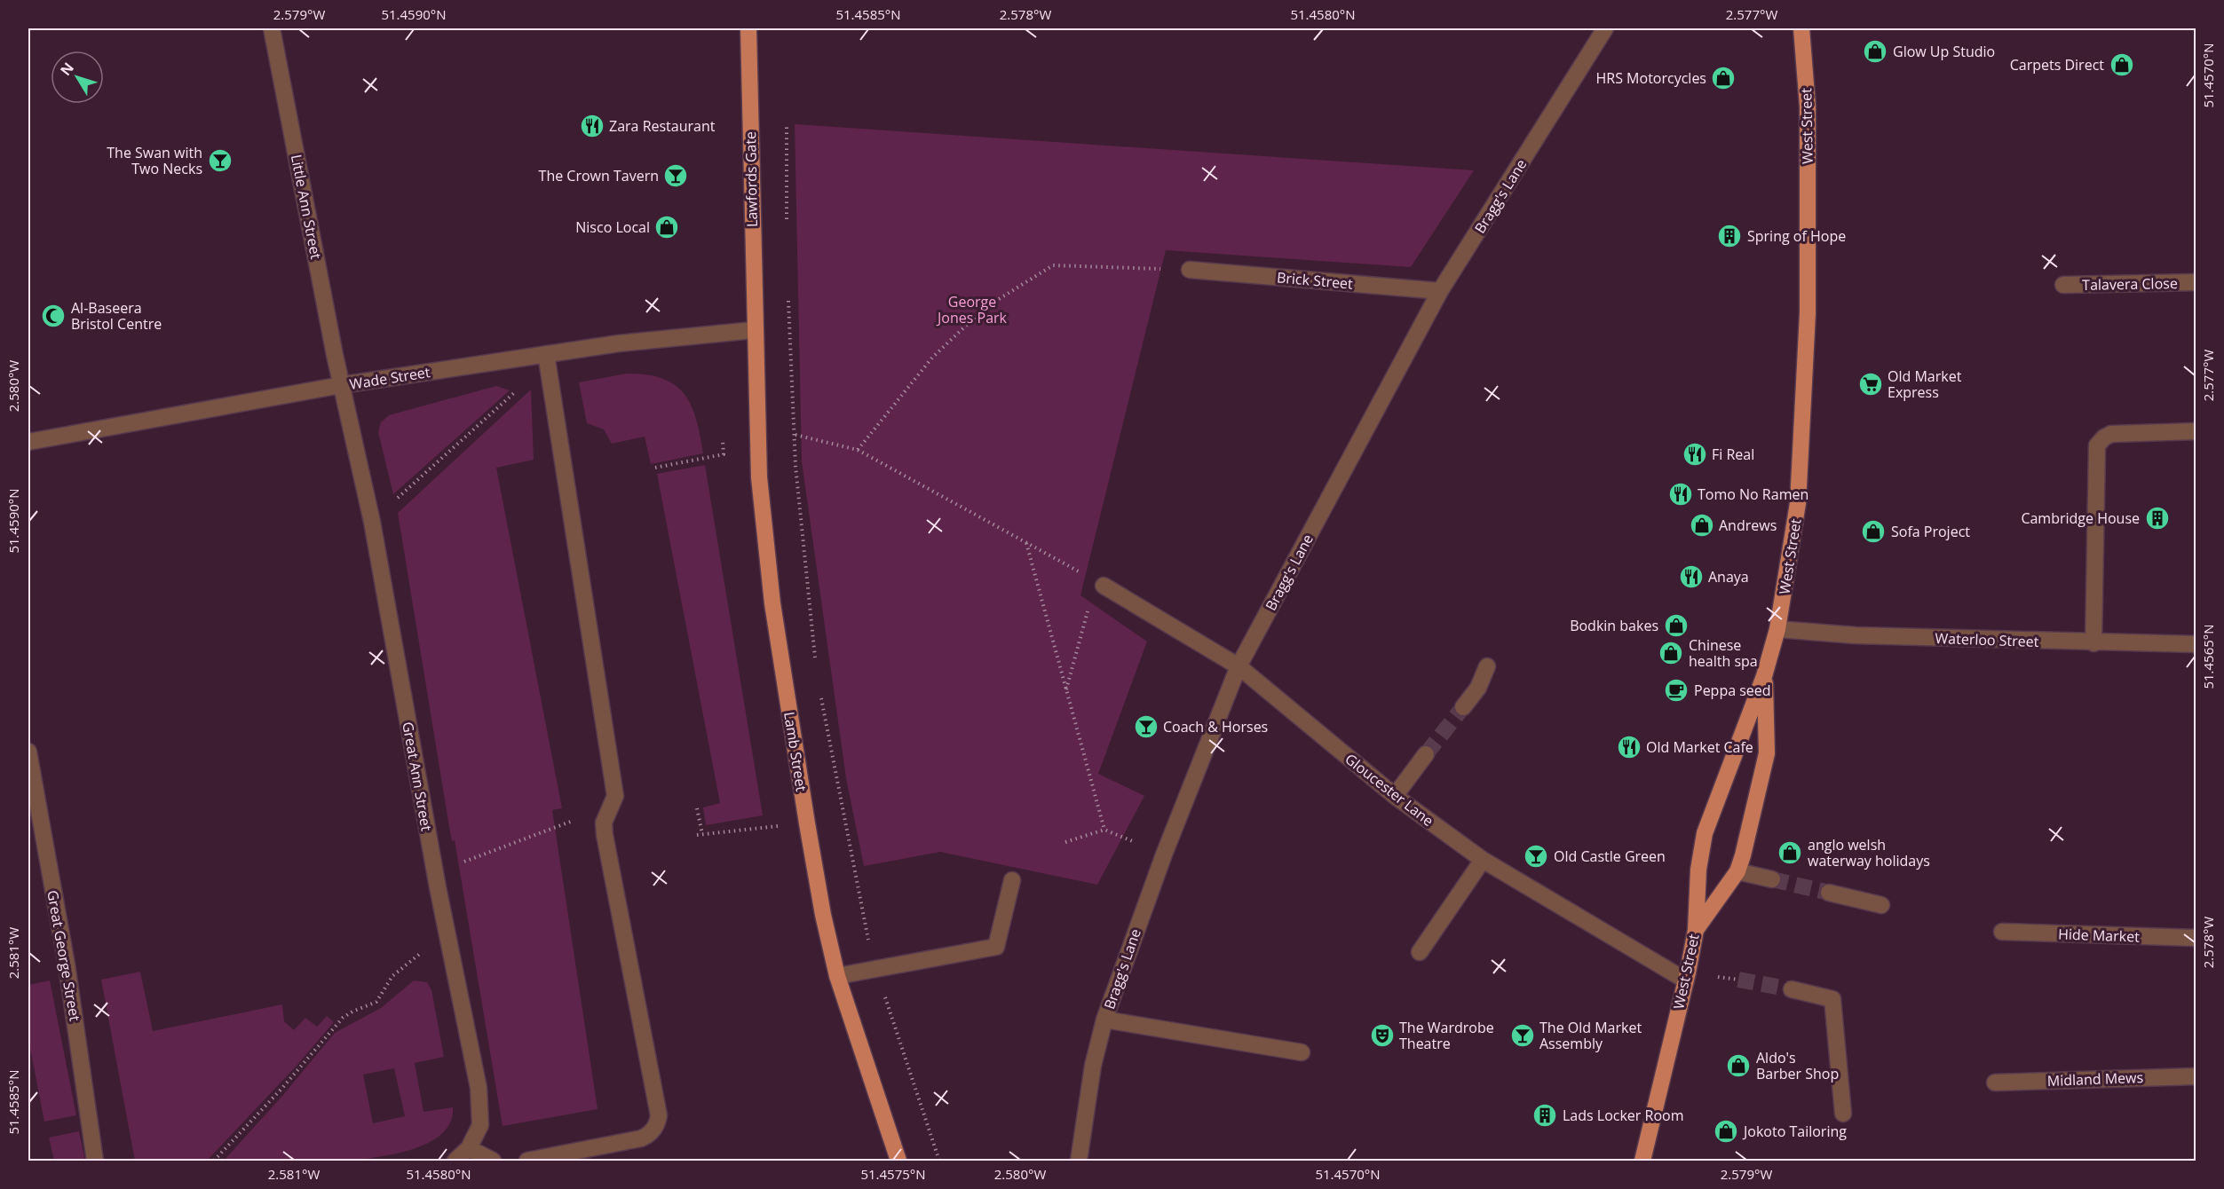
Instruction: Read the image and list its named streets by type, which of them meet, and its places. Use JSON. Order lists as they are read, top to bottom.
{
  "streets": {
    "main road": ["West Street", "Lawfords Gate", "Lamb Street"],
    "street": [
      "Bragg's Lane",
      "Little Ann Street",
      "Brick Street",
      "Talavera Close",
      "Wade Street",
      "Waterloo Street",
      "Great Ann Street",
      "Gloucester Lane",
      "Hide Market",
      "Great George Street",
      "Midland Mews"
    ]
  },
  "crossings": [
    ["West Street", "Waterloo Street"],
    ["West Street", "Gloucester Lane"],
    ["Lawfords Gate", "Wade Street"],
    ["Lawfords Gate", "Lamb Street"],
    ["Bragg's Lane", "Brick Street"],
    ["Bragg's Lane", "Gloucester Lane"],
    ["Little Ann Street", "Wade Street"],
    ["Little Ann Street", "Great Ann Street"],
    ["Wade Street", "Lamb Street"],
    ["Wade Street", "Great Ann Street"]
  ],
  "parks": ["George Jones Park"],
  "places": {
    "shop": [
      "Glow Up Studio",
      "Carpets Direct",
      "HRS Motorcycles",
      "Nisco Local",
      "Andrews",
      "Sofa Project",
      "Bodkin bakes",
      "Chinese health spa",
      "anglo welsh waterway holidays",
      "Aldo's Barber Shop",
      "Jokoto Tailoring"
    ],
    "restaurant": [
      "Zara Restaurant",
      "Fi Real",
      "Tomo No Ramen",
      "Anaya",
      "Old Market Cafe"
    ],
    "bar": [
      "The Swan with Two Necks",
      "The Crown Tavern",
      "Coach & Horses",
      "Old Castle Green",
      "The Old Market Assembly"
    ],
    "building": ["Spring of Hope", "Cambridge House", "Lads Locker Room"],
    "mosque": ["Al-Baseera Bristol Centre"],
    "supermarket": ["Old Market Express"],
    "cafe": ["Peppa seed"],
    "theatre": ["The Wardrobe Theatre"]
  },
  "north": "top left",
  "coordinates": [
    "2.579°W",
    "51.4590°N",
    "51.4585°N",
    "2.578°W",
    "51.4580°N",
    "2.577°W",
    "51.4570°N",
    "2.580°W",
    "51.4565°N",
    "2.581°W",
    "51.4575°N"
  ]
}
